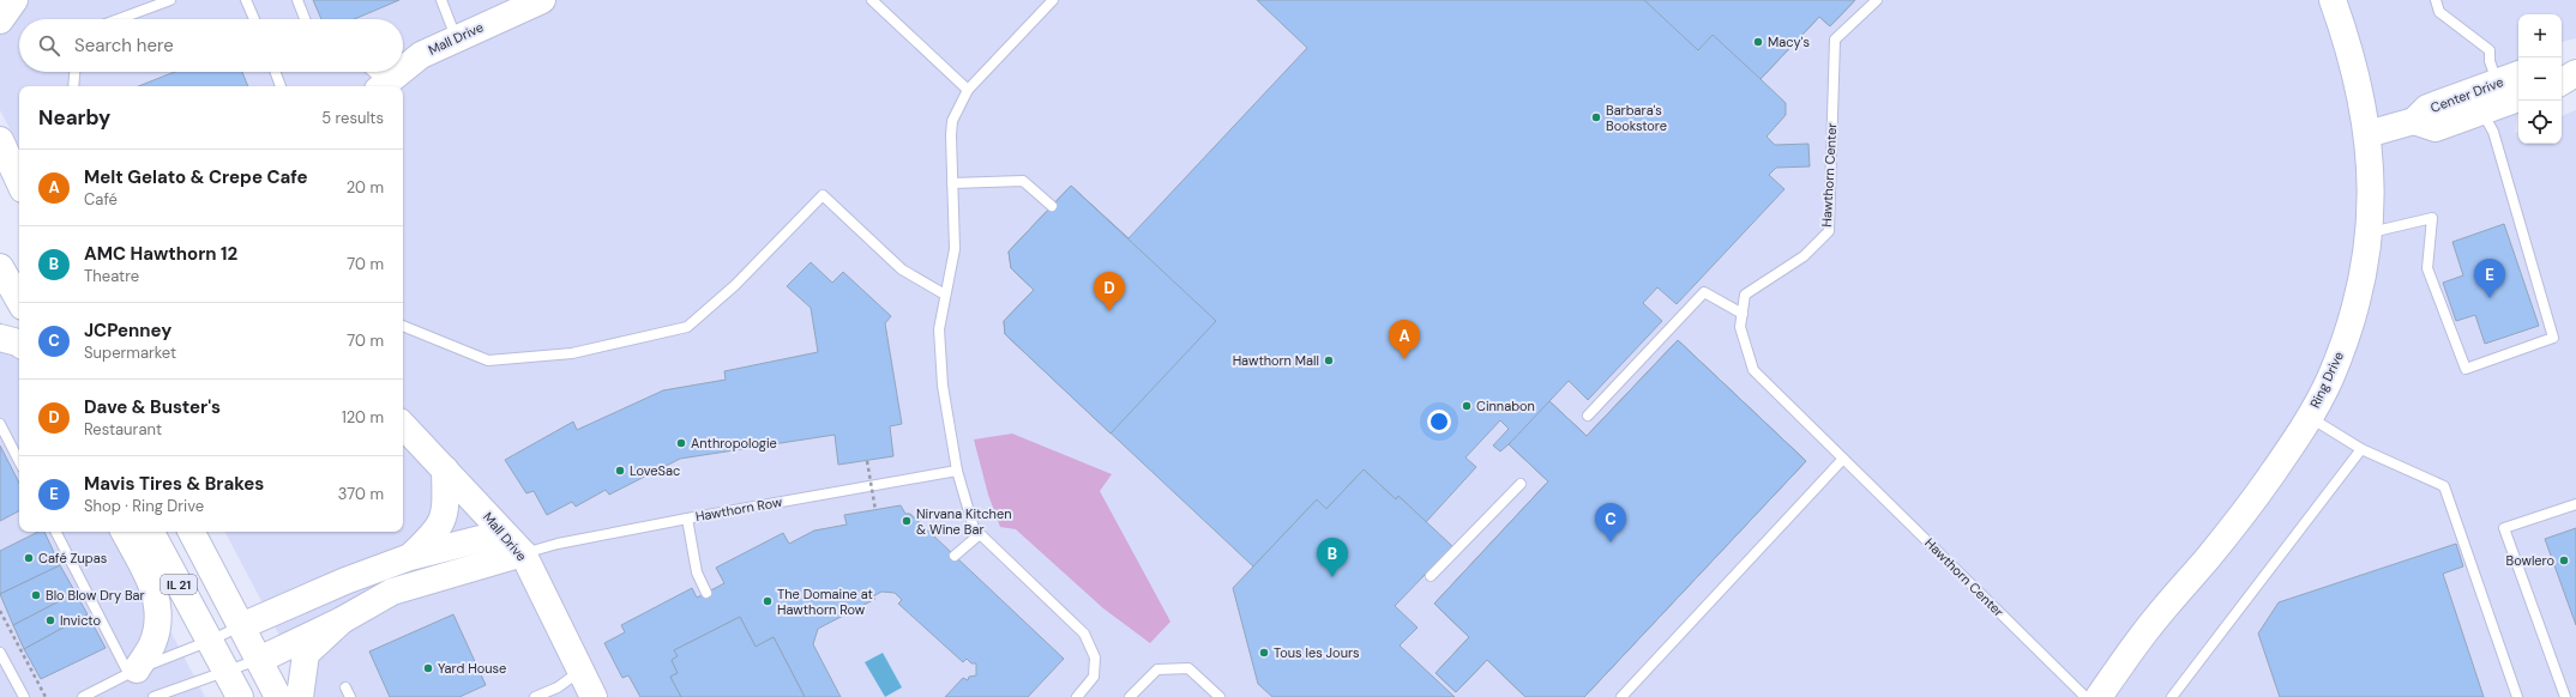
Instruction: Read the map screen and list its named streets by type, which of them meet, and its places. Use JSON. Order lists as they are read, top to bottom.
{
  "streets": {
    "street": [
      "Mall Drive",
      "Center Drive",
      "Ring Drive",
      "IL 21"
    ],
    "lane": ["Hawthorn Center", "Hawthorn Row"]
  },
  "crossings": [
    ["Mall Drive", "Hawthorn Row"],
    ["Center Drive", "Ring Drive"]
  ],
  "places": [
    "Macy's",
    "Barbara's Bookstore",
    "Hawthorn Mall",
    "Cinnabon",
    "Anthropologie",
    "LoveSac",
    "Nirvana Kitchen & Wine Bar",
    "Café Zupas",
    "Bowlero",
    "Blo Blow Dry Bar",
    "The Domaine at Hawthorn Row",
    "Invicto",
    "Tous les Jours",
    "Yard House"
  ],
  "page": {
    "map_buttons": ["+", "−"],
    "search": "Search here",
    "heading": ["Nearby", "5 results"],
    "list": [
      {
        "mark": "A",
        "name": "Melt Gelato & Crepe Cafe",
        "note": "Café",
        "value": "20 m"
      },
      {
        "mark": "B",
        "name": "AMC Hawthorn 12",
        "note": "Theatre",
        "value": "70 m"
      },
      {
        "mark": "C",
        "name": "JCPenney",
        "note": "Supermarket",
        "value": "70 m"
      },
      {
        "mark": "D",
        "name": "Dave & Buster's",
        "note": "Restaurant",
        "value": "120 m"
      },
      {
        "mark": "E",
        "name": "Mavis Tires & Brakes",
        "note": "Shop · Ring Drive",
        "value": "370 m"
      }
    ],
    "pins": [
      "E",
      "D",
      "A",
      "C",
      "B"
    ]
  }
}
